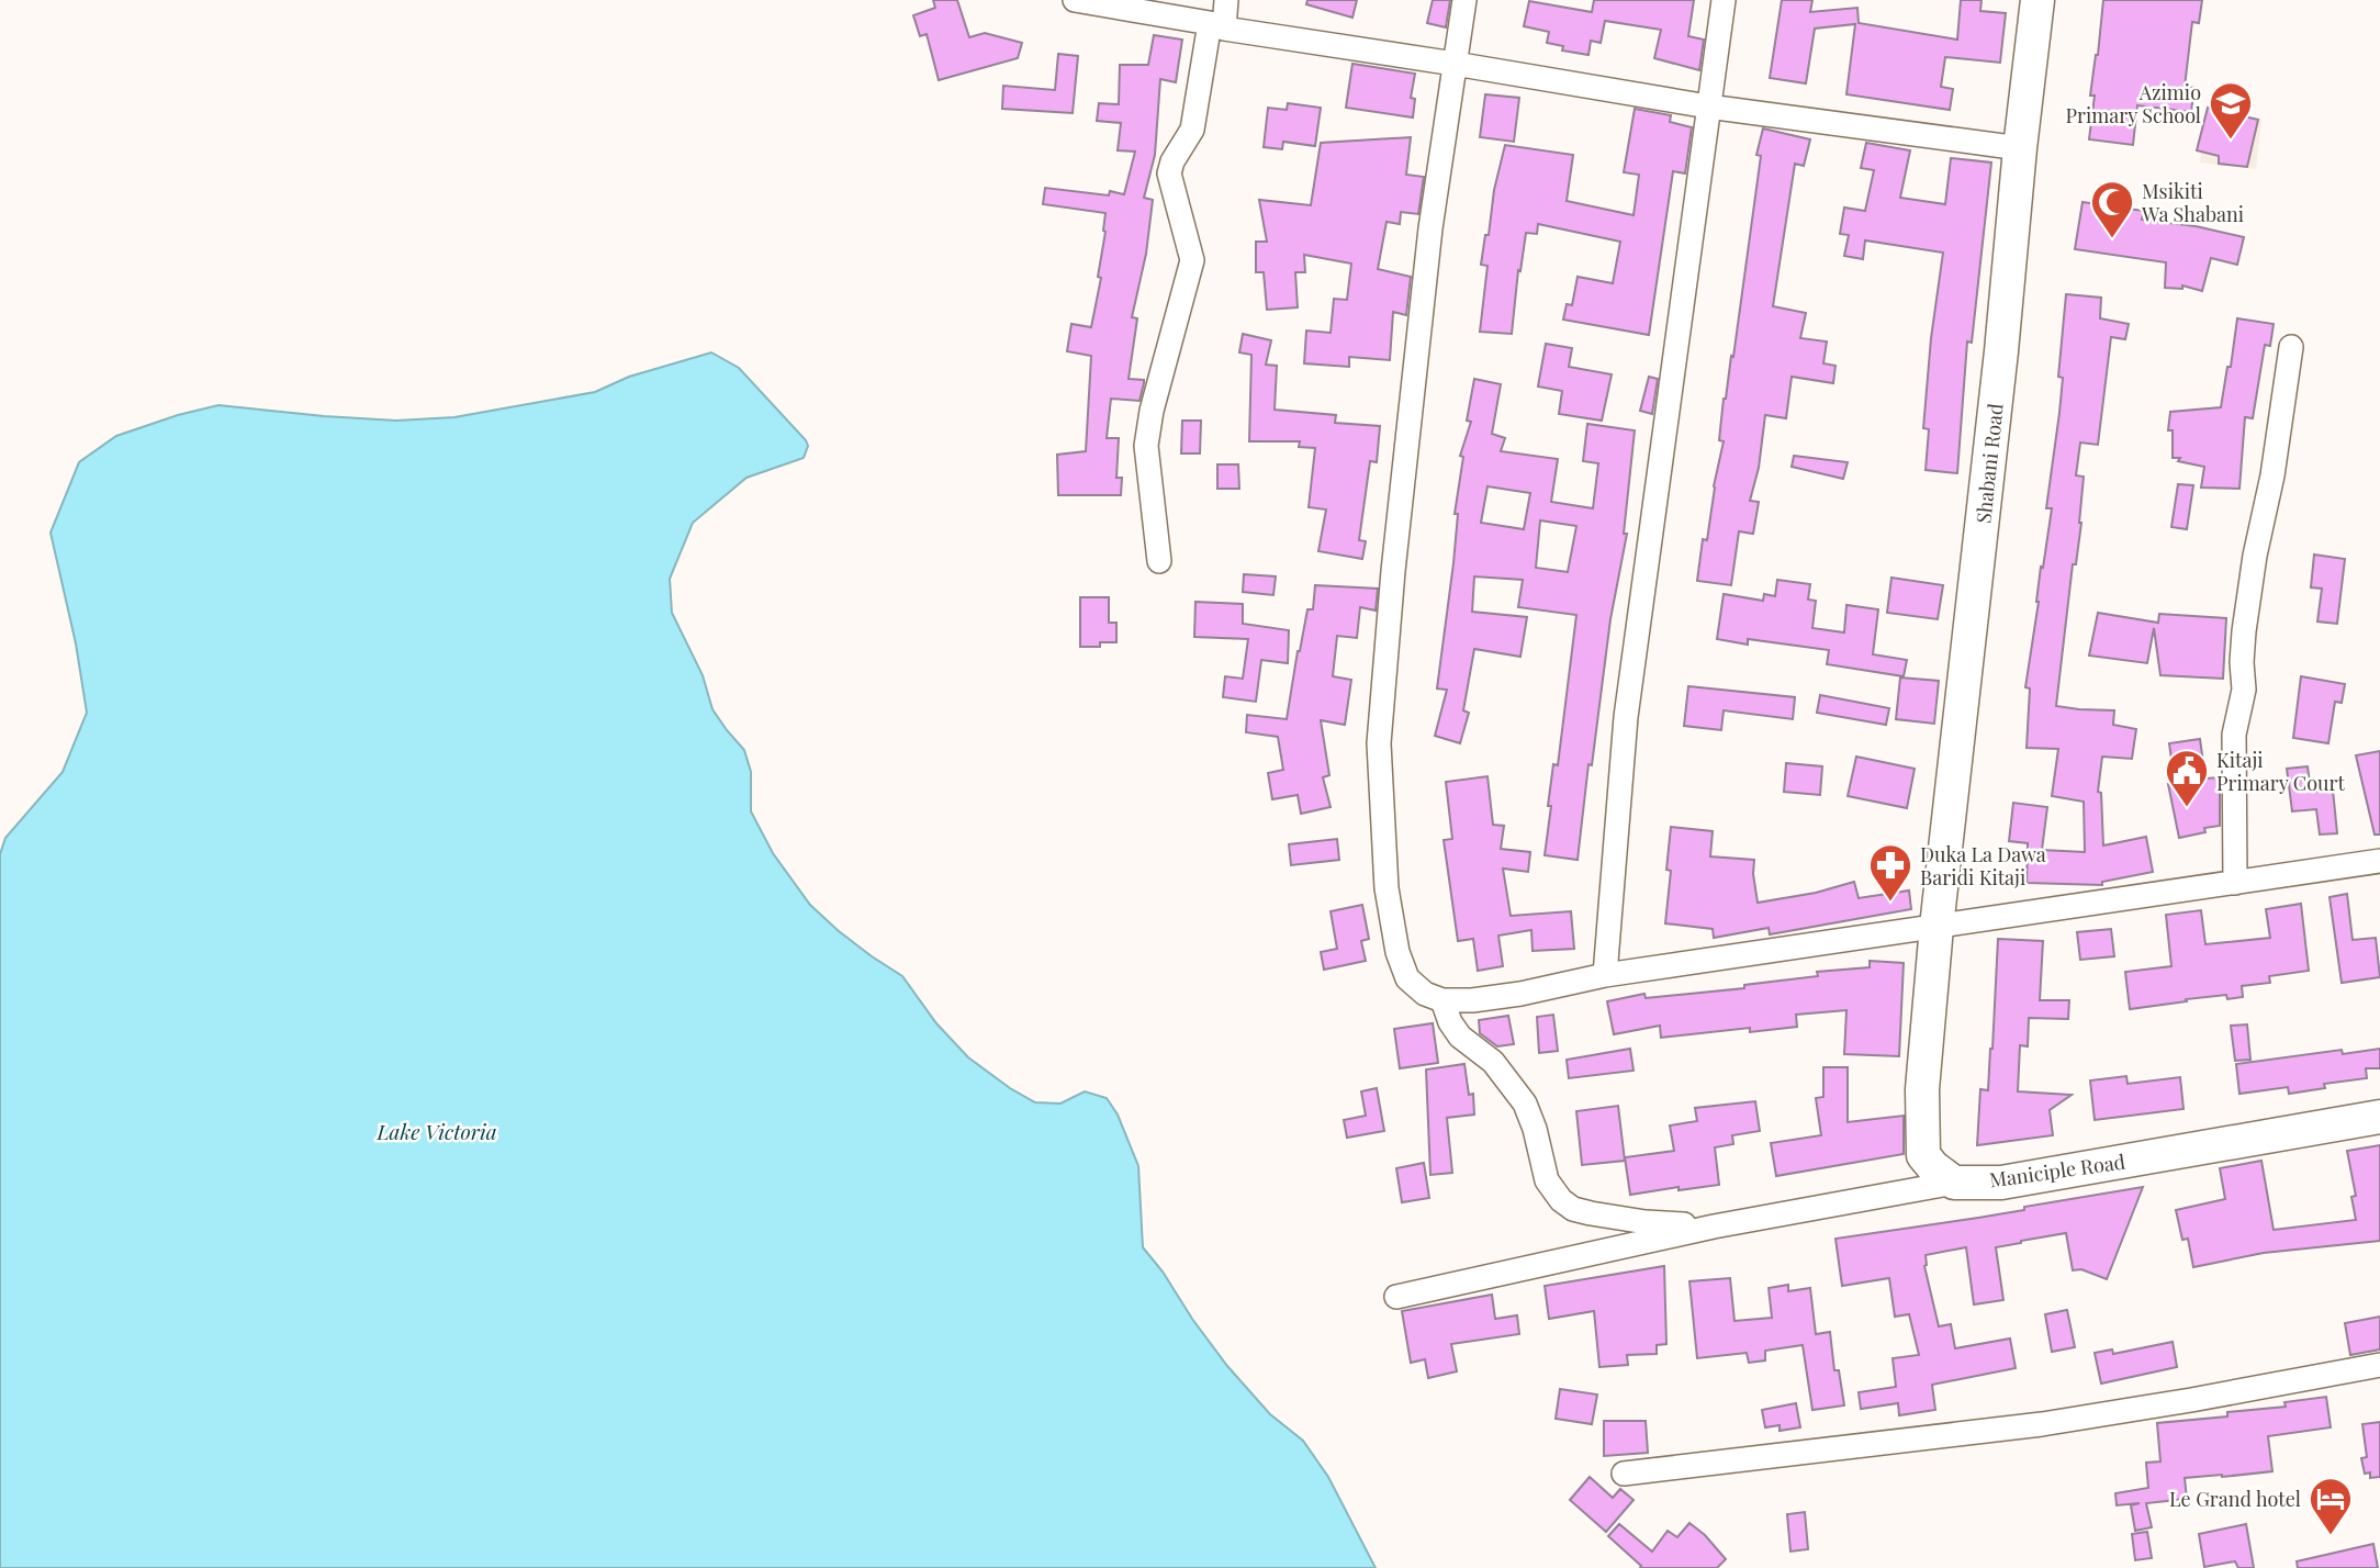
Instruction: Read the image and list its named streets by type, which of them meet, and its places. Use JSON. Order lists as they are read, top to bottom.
{
  "streets": {
    "street": ["Shabani Road", "Maniciple Road"]
  },
  "water": ["Lake Victoria"],
  "places": {
    "school or university": ["Azimio Primary School"],
    "mosque": ["Msikiti Wa Shabani"],
    "public building": ["Kitaji Primary Court"],
    "pharmacy": ["Duka La Dawa Baridi Kitaji"],
    "hotel": ["Le Grand hotel"]
  }
}
